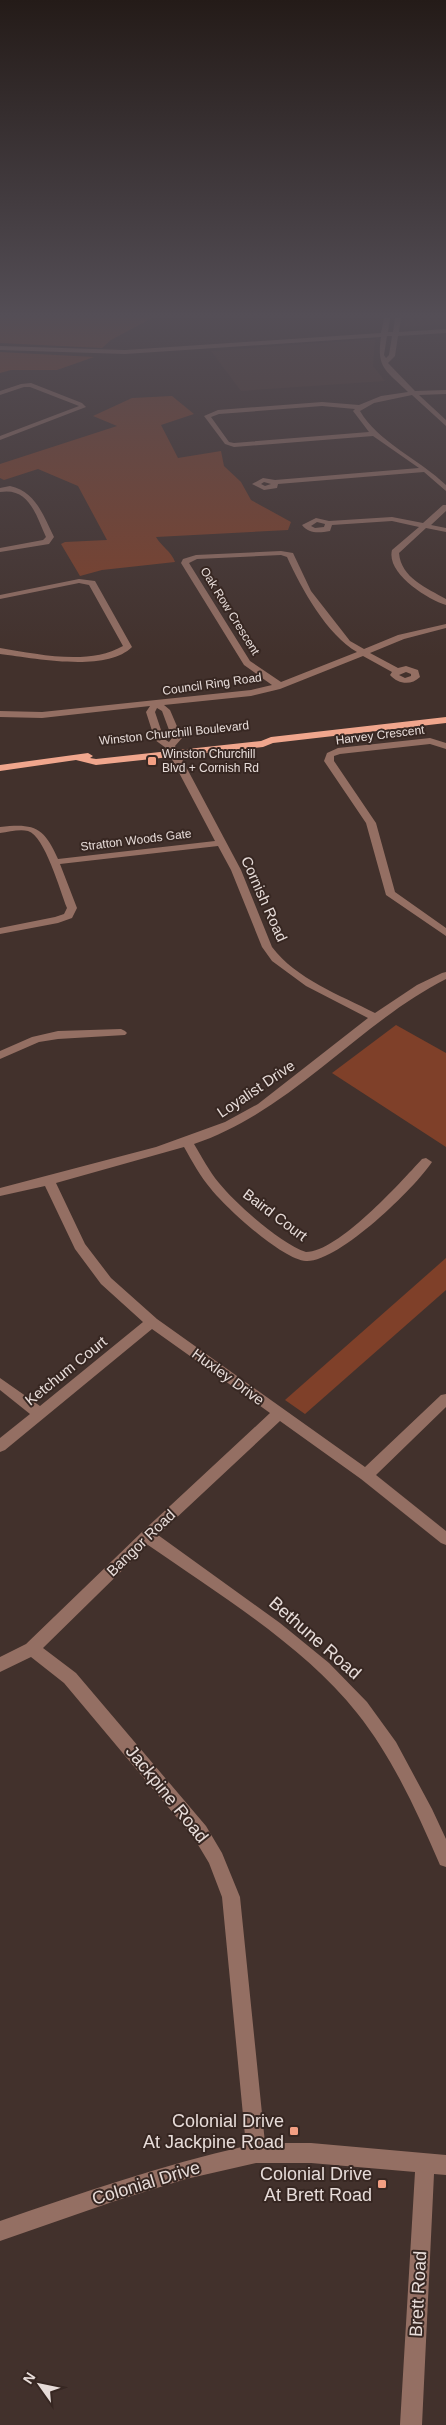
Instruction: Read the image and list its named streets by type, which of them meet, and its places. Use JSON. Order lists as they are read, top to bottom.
{
  "streets": {
    "main road": ["Winston Churchill Boulevard"],
    "street": [
      "Oak Row Crescent",
      "Council Ring Road",
      "Harvey Crescent",
      "Stratton Woods Gate",
      "Cornish Road",
      "Loyalist Drive",
      "Baird Court",
      "Ketchum Court",
      "Huxley Drive",
      "Bangor Road",
      "Bethune Road",
      "Jackpine Road",
      "Colonial Drive",
      "Brett Road"
    ]
  },
  "crossings": [
    ["Oak Row Crescent", "Council Ring Road"],
    ["Council Ring Road", "Cornish Road"],
    ["Winston Churchill Boulevard", "Cornish Road"],
    ["Stratton Woods Gate", "Cornish Road"],
    ["Cornish Road", "Loyalist Drive"],
    ["Loyalist Drive", "Baird Court"],
    ["Loyalist Drive", "Huxley Drive"],
    ["Ketchum Court", "Huxley Drive"],
    ["Huxley Drive", "Bangor Road"],
    ["Bangor Road", "Bethune Road"],
    ["Bangor Road", "Jackpine Road"],
    ["Jackpine Road", "Colonial Drive"],
    ["Colonial Drive", "Brett Road"]
  ],
  "places": {
    "transit": ["Winston Churchill Blvd + Cornish Rd", "Colonial Drive At Jackpine Road", "Colonial Drive At Brett Road"]
  },
  "north": "top left"
}
